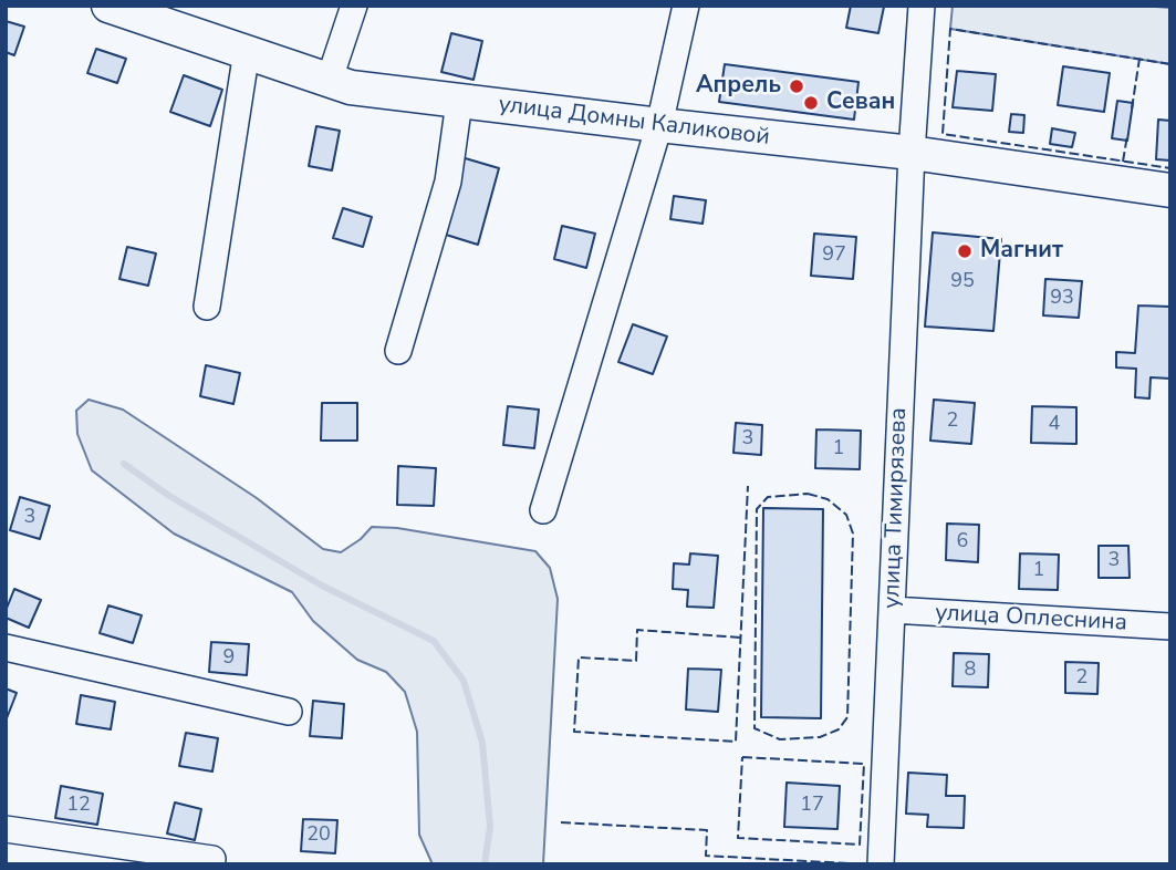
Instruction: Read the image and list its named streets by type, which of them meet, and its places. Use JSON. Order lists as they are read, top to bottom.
{
  "streets": {
    "main road": ["улица Домны Каликовой"],
    "street": ["улица Тимирязева", "улица Оплеснина"]
  },
  "crossings": [
    ["улица Домны Каликовой", "улица Тимирязева"],
    ["улица Тимирязева", "улица Оплеснина"]
  ],
  "places": ["Апрель", "Севан", "Магнит"],
  "house_numbers": [
    "97",
    "95",
    "93",
    "2",
    "4",
    "3",
    "1",
    "3",
    "6",
    "3",
    "1",
    "9",
    "8",
    "2",
    "12",
    "17",
    "20"
  ]
}
